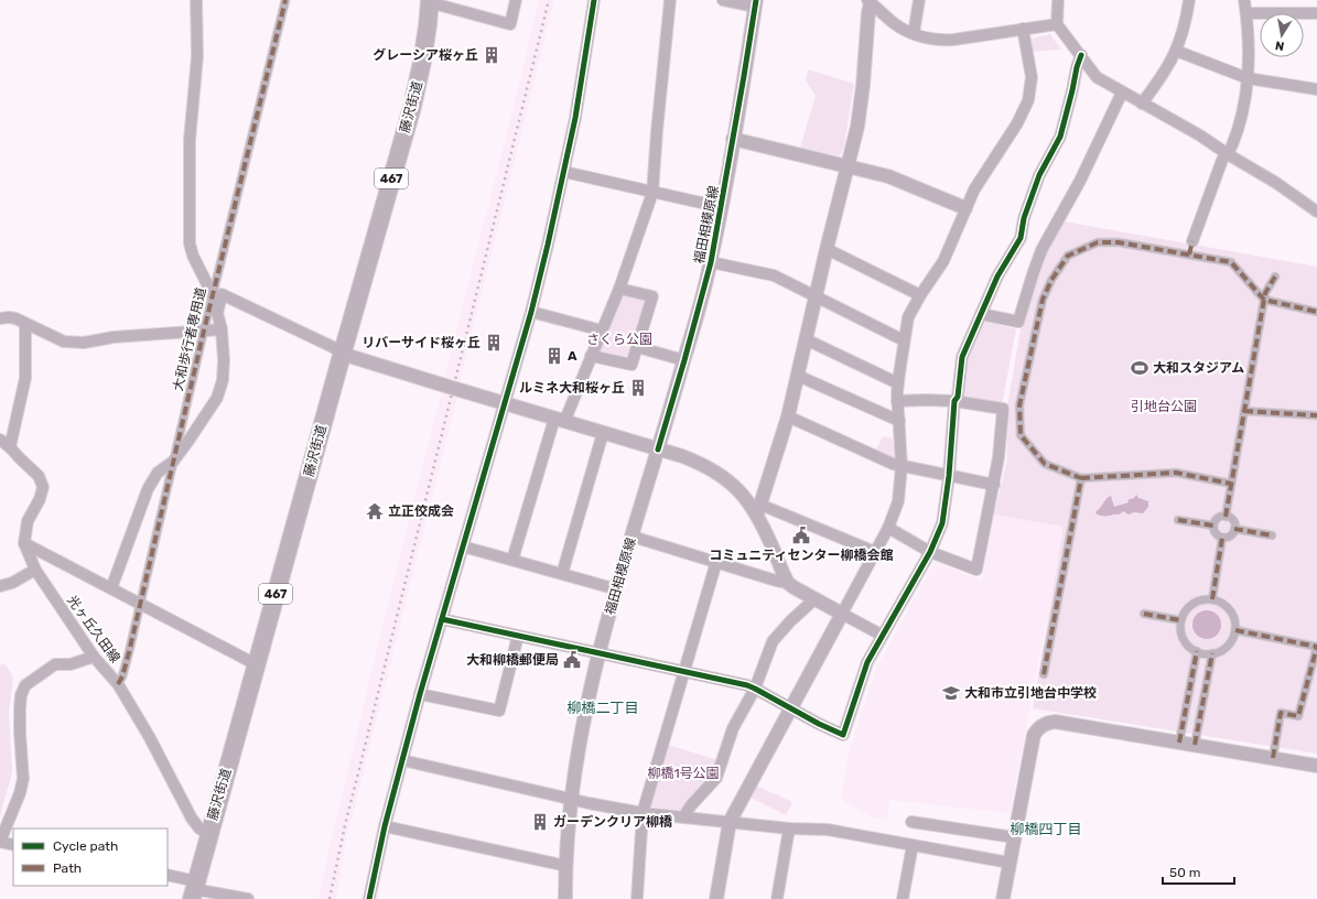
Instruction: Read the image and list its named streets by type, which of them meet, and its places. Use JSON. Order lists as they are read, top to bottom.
{
  "streets": {
    "highway": ["藤沢街道", "467"],
    "street": ["福田相模原線", "大和歩行者専用道", "光ヶ丘久田線"]
  },
  "crossings": [
    ["藤沢街道", "光ヶ丘久田線"],
    ["大和歩行者専用道", "光ヶ丘久田線"]
  ],
  "districts": ["柳橋二丁目", "柳橋四丁目"],
  "parks": ["さくら公園", "引地台公園", "柳橋1号公園"],
  "places": {
    "building": [
      "グレーシア桜ヶ丘",
      "リバーサイド桜ヶ丘",
      "A",
      "ルミネ大和桜ヶ丘",
      "ガーデンクリア柳橋"
    ],
    "sports": ["大和スタジアム"],
    "temple": ["立正佼成会"],
    "public building": ["コミュニティセンター柳橋会館", "大和柳橋郵便局"],
    "school or university": ["大和市立引地台中学校"]
  },
  "legend": ["Cycle path", "Path"],
  "scale_bar": "50 m",
  "north": "bottom"
}
